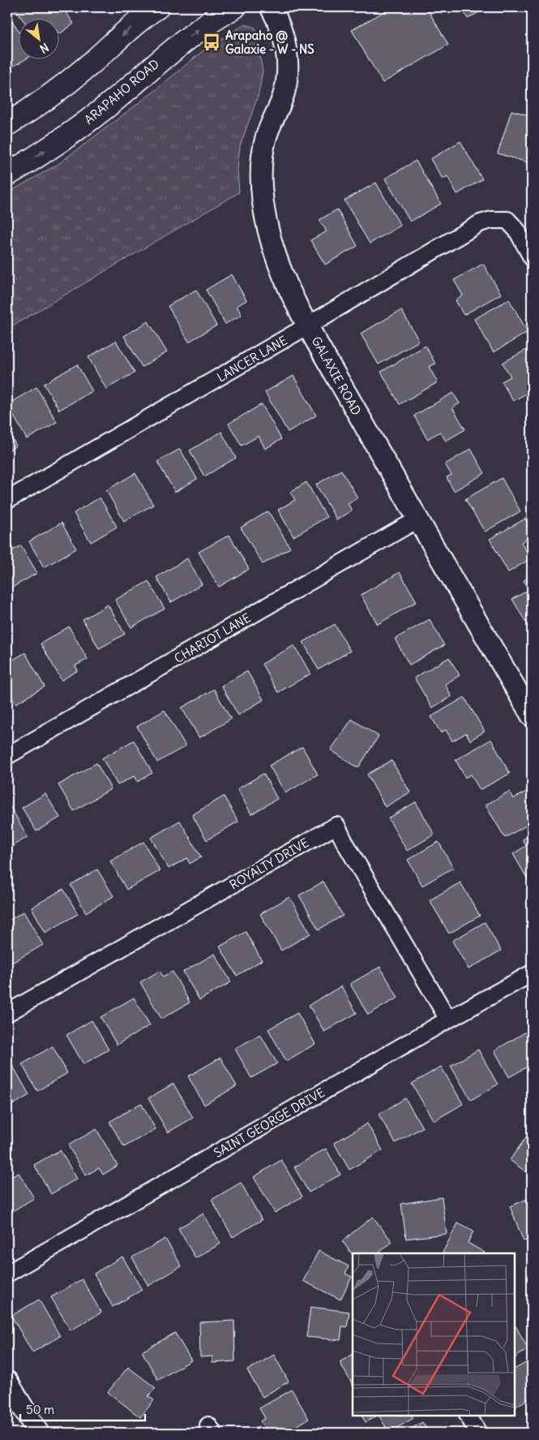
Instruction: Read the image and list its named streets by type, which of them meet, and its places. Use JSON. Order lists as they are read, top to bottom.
{
  "streets": {
    "main road": ["ARAPAHO ROAD"],
    "street": [
      "LANCER LANE",
      "GALAXIE ROAD",
      "CHARIOT LANE",
      "ROYALTY DRIVE",
      "SAINT GEORGE DRIVE"
    ]
  },
  "crossings": [
    ["LANCER LANE", "GALAXIE ROAD"],
    ["GALAXIE ROAD", "CHARIOT LANE"],
    ["ROYALTY DRIVE", "SAINT GEORGE DRIVE"]
  ],
  "places": {
    "bus stop": ["Arapaho @ Galaxie - W - NS"]
  },
  "scale_bar": "50 m",
  "north": "bottom right"
}
